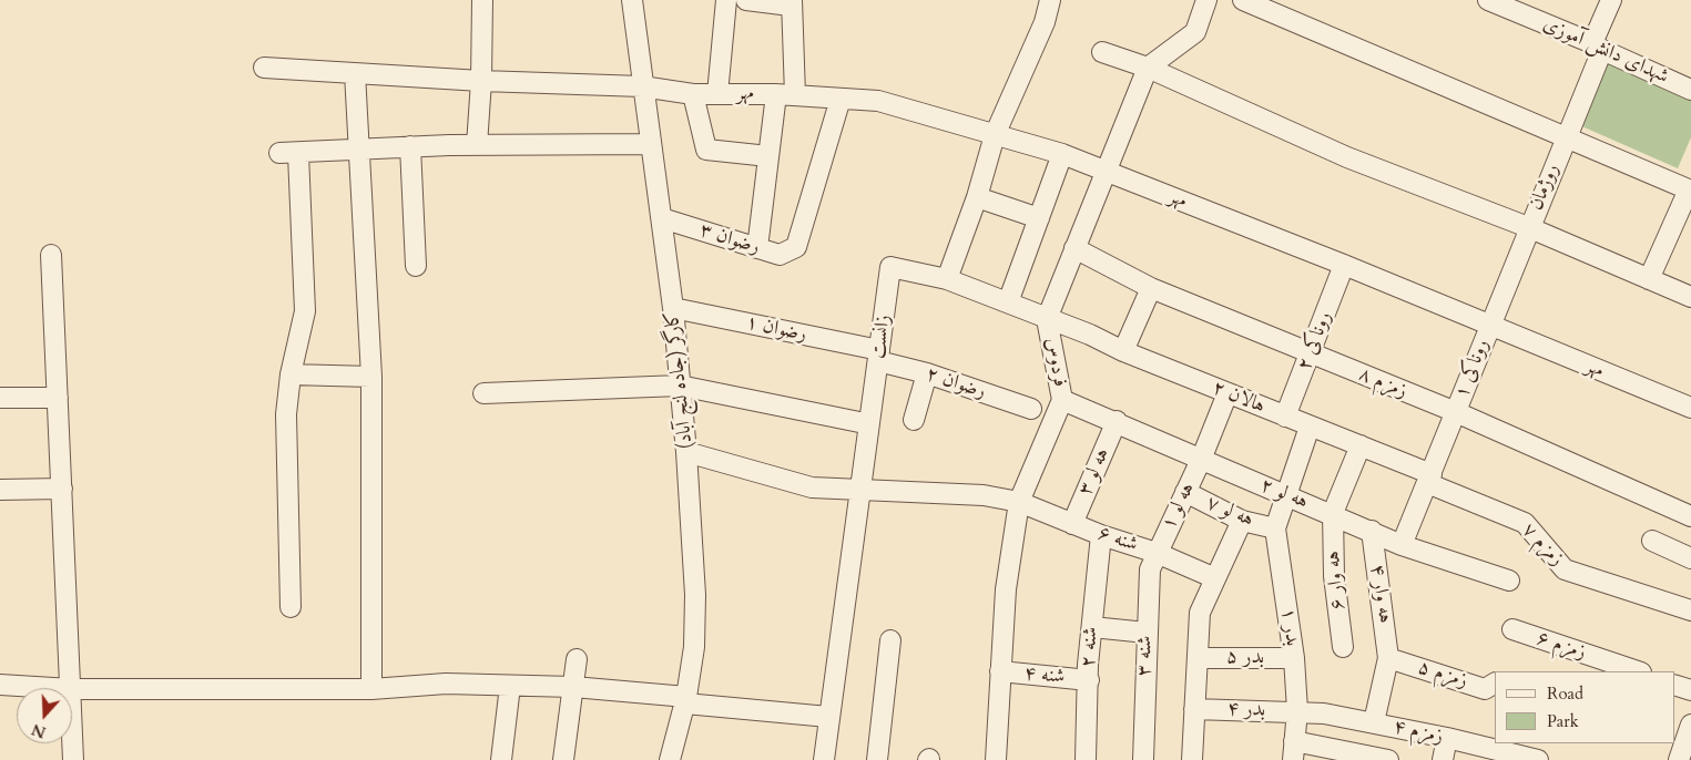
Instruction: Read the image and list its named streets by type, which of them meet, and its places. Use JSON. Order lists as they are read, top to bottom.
{
  "streets": {
    "street": [
      "شهدای دانش آموزی",
      "مهر",
      "روژمان",
      "رضوان ۳",
      "رضوان ۱",
      "زانست",
      "روناکی ۲",
      "فردوس",
      "روناکی ۱",
      "کارگر (جاده لنج آباد)",
      "رضوان ۲",
      "زمزم ۸",
      "هالان ۲",
      "هه لو ۳",
      "هه لو ۲",
      "هه لو ۱",
      "هه لو ۷",
      "شنه ۶",
      "زمزم ۷",
      "هه وار ۶",
      "هه وار ۴",
      "بدر ۱",
      "زمزم ۶",
      "شنه ۲",
      "شنه ۳",
      "بدر ۵",
      "زمزم ۵",
      "شنه ۴",
      "بدر ۴",
      "زمزم ۴"
    ]
  },
  "crossings": [
    ["شهدای دانش آموزی", "روژمان"],
    ["مهر", "روژمان"],
    ["مهر", "رضوان ۳"],
    ["مهر", "روناکی ۲"],
    ["مهر", "فردوس"],
    ["مهر", "روناکی ۱"],
    ["مهر", "کارگر (جاده لنج آباد)"],
    ["روژمان", "روناکی ۱"],
    ["رضوان ۳", "کارگر (جاده لنج آباد)"],
    ["رضوان ۱", "زانست"],
    ["رضوان ۱", "کارگر (جاده لنج آباد)"],
    ["رضوان ۱", "رضوان ۲"],
    ["زانست", "رضوان ۲"],
    ["روناکی ۲", "زمزم ۸"],
    ["روناکی ۲", "هالان ۲"],
    ["فردوس", "زمزم ۸"],
    ["فردوس", "هالان ۲"],
    ["فردوس", "هه لو ۲"],
    ["فردوس", "شنه ۶"],
    ["فردوس", "شنه ۴"],
    ["روناکی ۱", "زمزم ۸"],
    ["هالان ۲", "هه لو ۱"],
    ["هالان ۲", "زمزم ۷"],
    ["هالان ۲", "بدر ۱"],
    ["هه لو ۳", "هه لو ۲"],
    ["هه لو ۳", "شنه ۶"],
    ["هه لو ۲", "هه لو ۱"],
    ["هه لو ۲", "هه وار ۶"],
    ["هه لو ۲", "هه وار ۴"],
    ["هه لو ۲", "بدر ۱"],
    ["هه لو ۱", "هه لو ۷"],
    ["هه لو ۱", "شنه ۶"],
    ["هه لو ۱", "شنه ۳"],
    ["هه لو ۷", "بدر ۱"],
    ["شنه ۶", "شنه ۲"],
    ["شنه ۶", "شنه ۳"],
    ["هه وار ۴", "زمزم ۵"],
    ["بدر ۱", "بدر ۵"],
    ["بدر ۱", "بدر ۴"],
    ["بدر ۱", "زمزم ۴"],
    ["شنه ۲", "شنه ۴"],
    ["بدر ۴", "زمزم ۴"]
  ],
  "legend": ["Road", "Park"],
  "north": "bottom"
}
